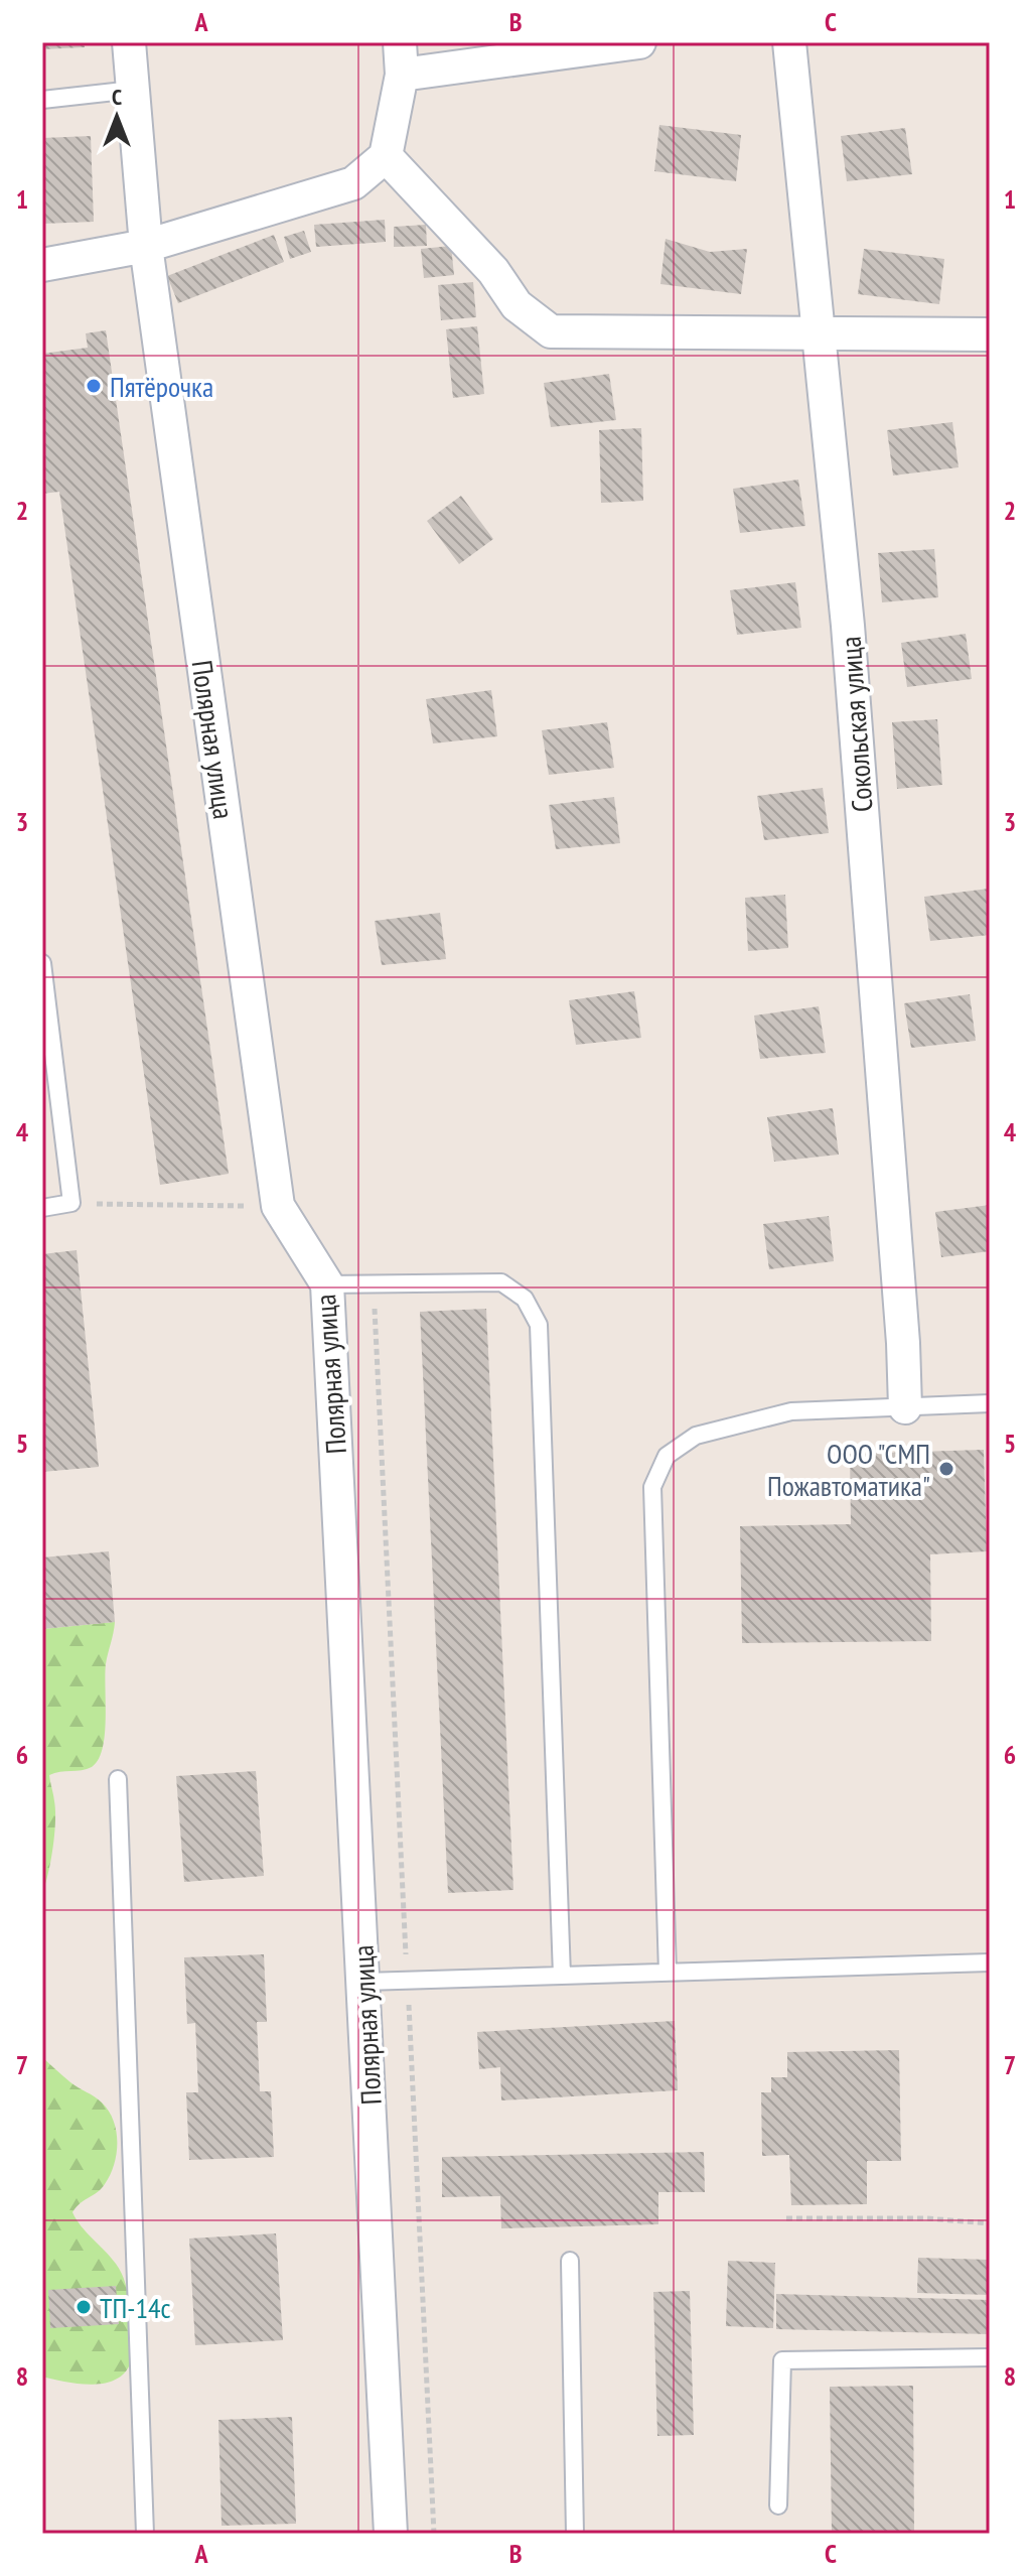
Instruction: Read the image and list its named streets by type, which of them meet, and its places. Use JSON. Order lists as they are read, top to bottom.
{
  "streets": {
    "street": ["Сокольская улица", "Полярная улица"]
  },
  "places": ["Пятёрочка", "ООО \"СМП Пожавтоматика\"", "ТП-14с"],
  "north": "top",
  "grid": {
    "columns": ["A", "B", "C"],
    "rows": [
      "1",
      "2",
      "3",
      "4",
      "5",
      "6",
      "7",
      "8"
    ]
  }
}
